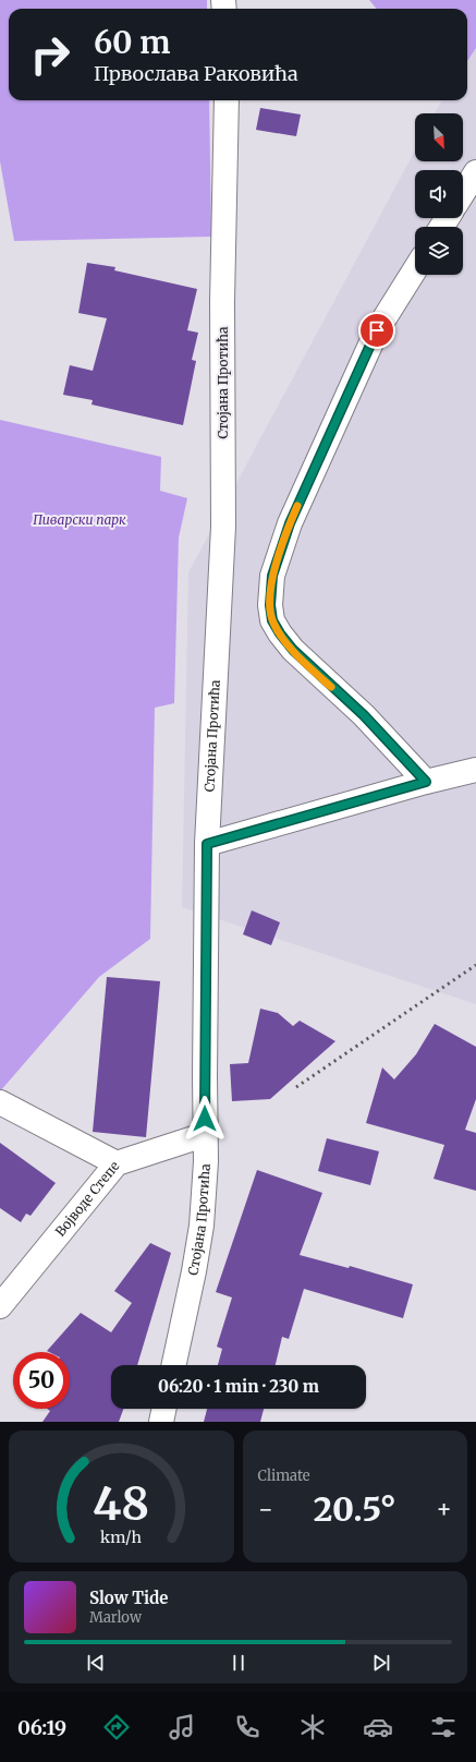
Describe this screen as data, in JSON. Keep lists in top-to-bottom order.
{
  "streets": {
    "main road": ["Стојана Протића", "Војводе Степе"]
  },
  "crossings": [
    ["Стојана Протића", "Војводе Степе"]
  ],
  "parks": ["Пиварски парк"],
  "north": "bottom right",
  "page": {
    "turn": ["60 m", "Првослава Раковића"],
    "limit": "50",
    "trip": "06:20 · 1 min · 230 m",
    "tile": "Climate",
    "heat": ["−", "20.5°", "+"],
    "song": ["Slow Tide", "Marlow"],
    "tabs": "06:19",
    "gauge": ["48", "km/h"]
  }
}
